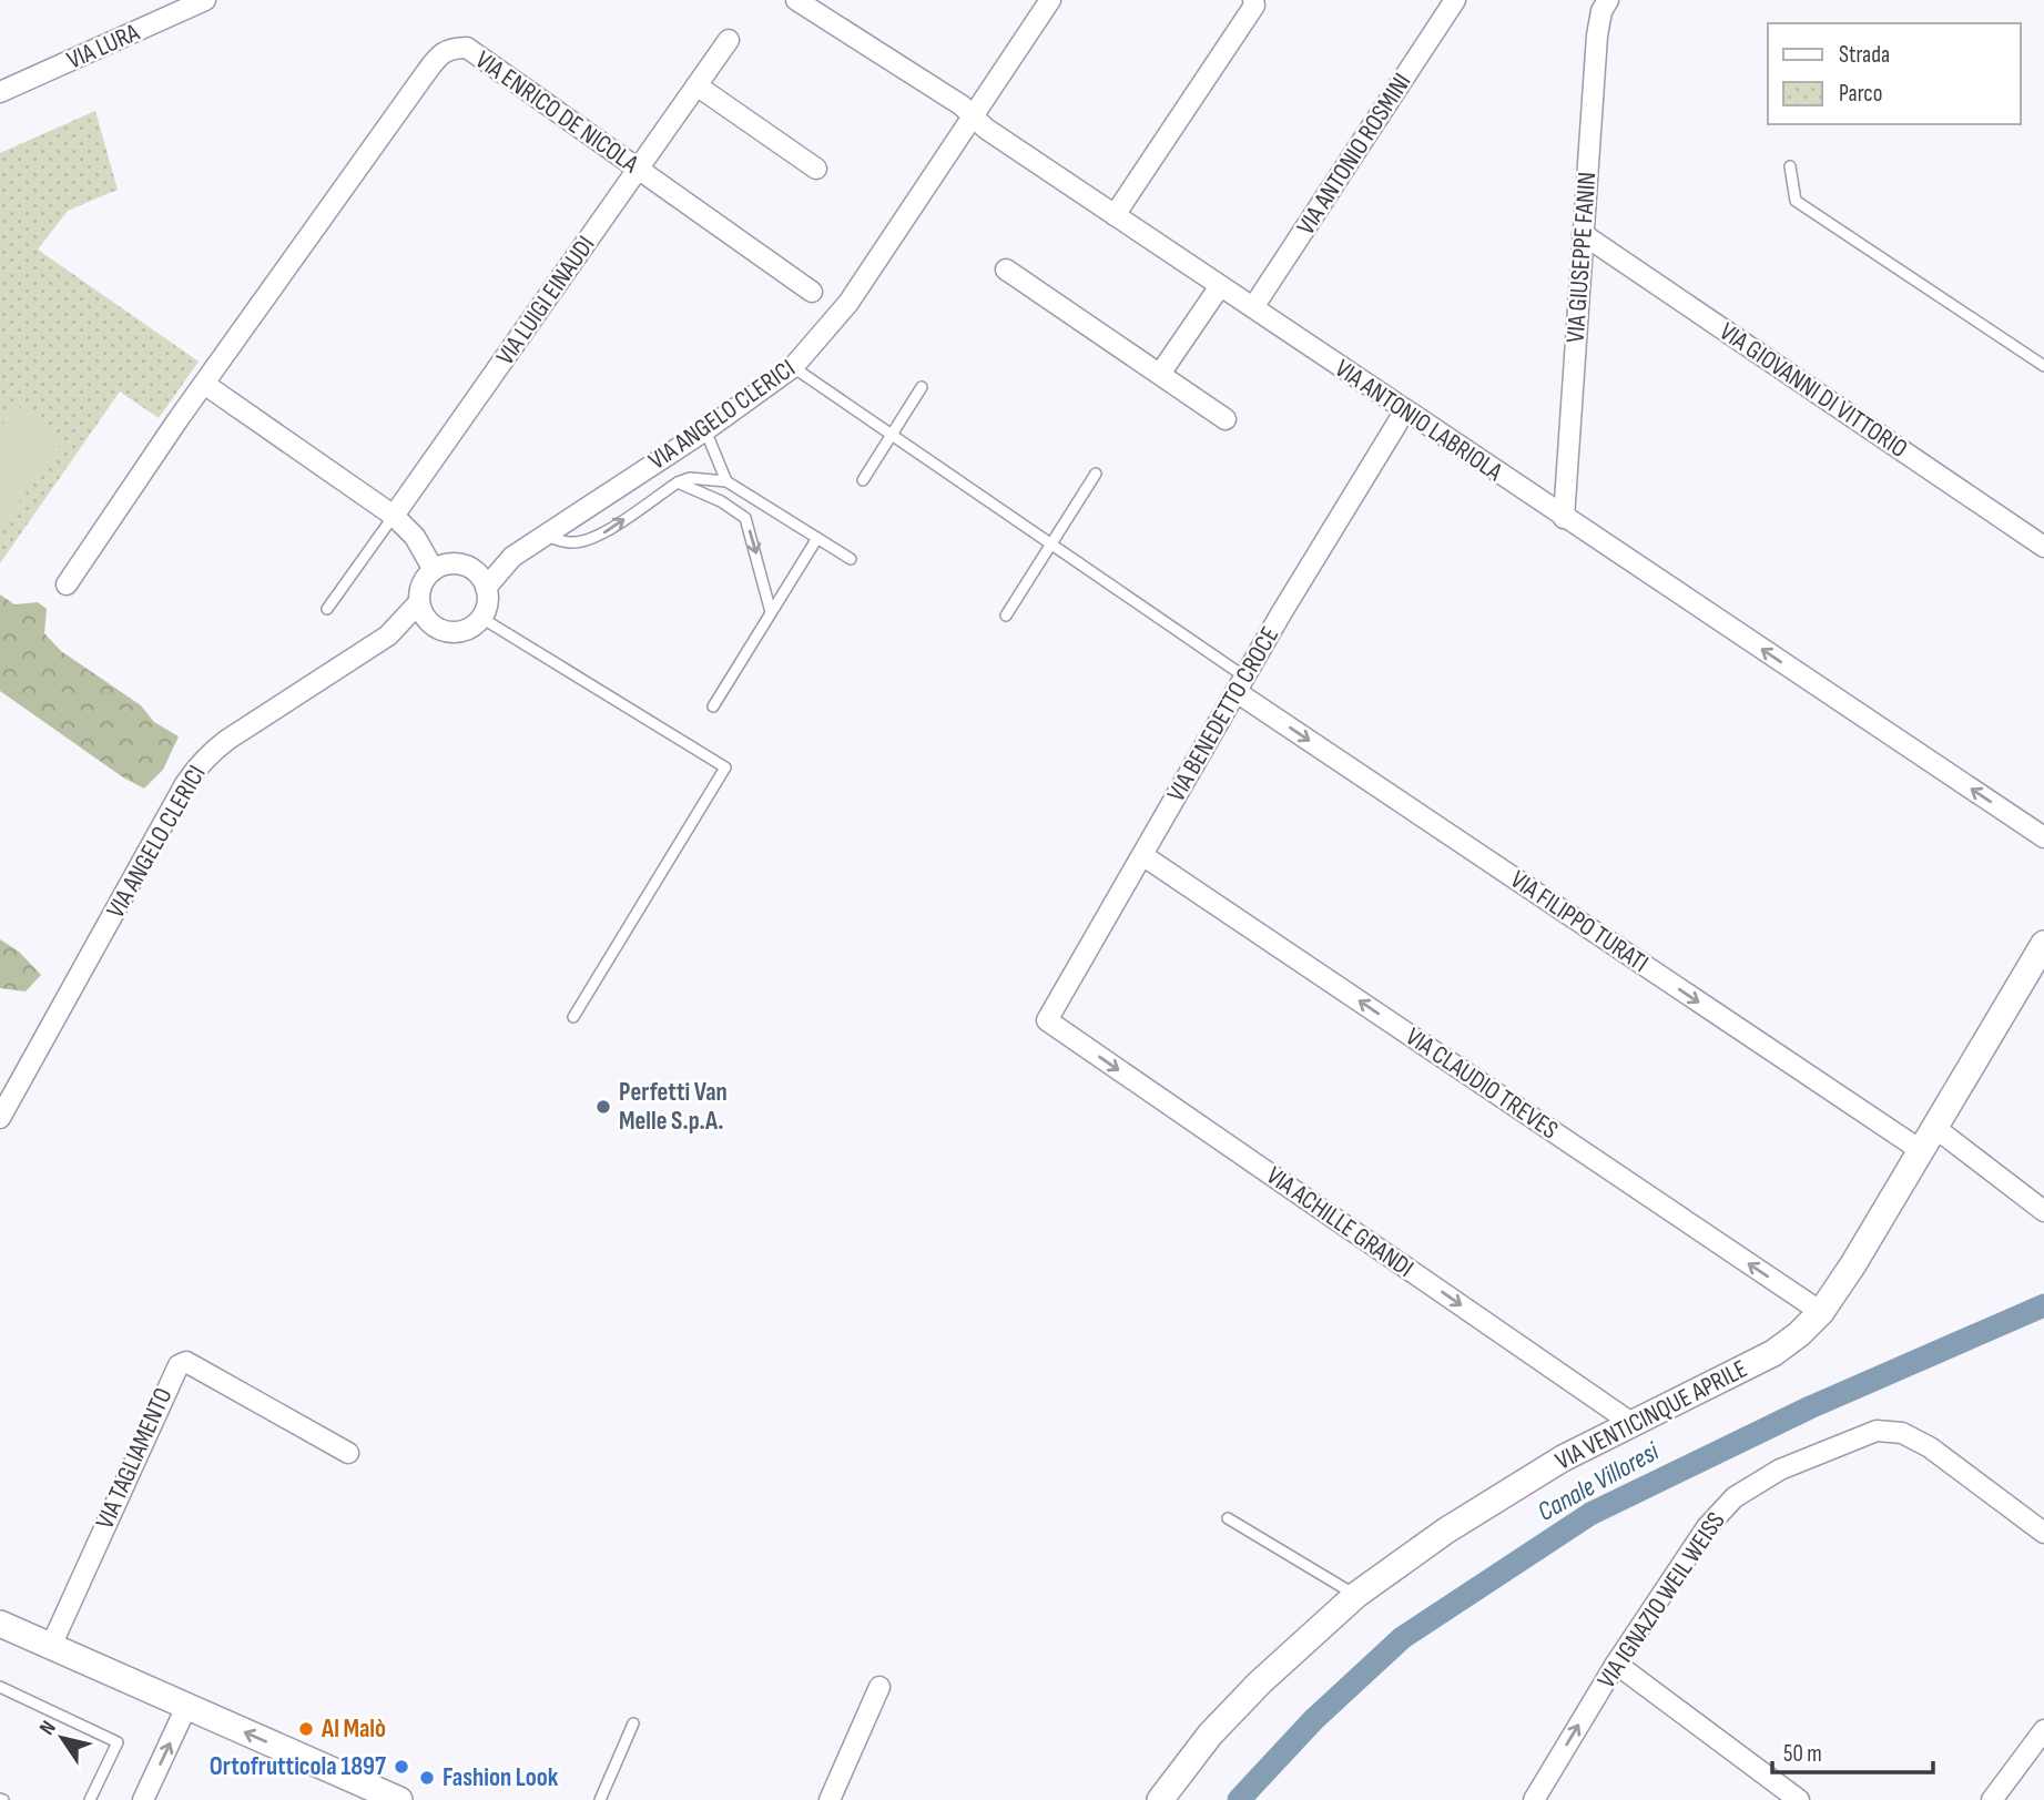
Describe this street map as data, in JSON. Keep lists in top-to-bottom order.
{
  "streets": {
    "street": [
      "VIA LURA",
      "VIA ENRICO DE NICOLA",
      "VIA ANTONIO ROSMINI",
      "VIA GIUSEPPE FANIN",
      "VIA LUIGI EINAUDI",
      "VIA GIOVANNI DI VITTORIO",
      "VIA ANGELO CLERICI",
      "VIA ANTONIO LABRIOLA",
      "VIA BENEDETTO CROCE",
      "VIA FILIPPO TURATI",
      "VIA CLAUDIO TREVES",
      "VIA ACHILLE GRANDI",
      "VIA VENTICINQUE APRILE",
      "VIA TAGLIAMENTO",
      "VIA IGNAZIO WEIL WEISS"
    ]
  },
  "crossings": [
    ["VIA ENRICO DE NICOLA", "VIA LUIGI EINAUDI"],
    ["VIA ANTONIO ROSMINI", "VIA ANTONIO LABRIOLA"],
    ["VIA GIUSEPPE FANIN", "VIA GIOVANNI DI VITTORIO"],
    ["VIA GIUSEPPE FANIN", "VIA ANTONIO LABRIOLA"],
    ["VIA ANGELO CLERICI", "VIA ANTONIO LABRIOLA"],
    ["VIA ANTONIO LABRIOLA", "VIA BENEDETTO CROCE"],
    ["VIA BENEDETTO CROCE", "VIA FILIPPO TURATI"],
    ["VIA BENEDETTO CROCE", "VIA CLAUDIO TREVES"],
    ["VIA BENEDETTO CROCE", "VIA ACHILLE GRANDI"],
    ["VIA FILIPPO TURATI", "VIA VENTICINQUE APRILE"],
    ["VIA CLAUDIO TREVES", "VIA VENTICINQUE APRILE"],
    ["VIA ACHILLE GRANDI", "VIA VENTICINQUE APRILE"]
  ],
  "one_way": [
    "VIA ANTONIO LABRIOLA",
    "VIA FILIPPO TURATI",
    "VIA CLAUDIO TREVES",
    "VIA ACHILLE GRANDI"
  ],
  "water": ["Canale Villoresi"],
  "places": [
    "Perfetti Van Melle S.p.A.",
    "Al Malò",
    "Ortofrutticola 1897",
    "Fashion Look"
  ],
  "legend": ["Strada", "Parco"],
  "scale_bar": "50 m",
  "north": "top left"
}
